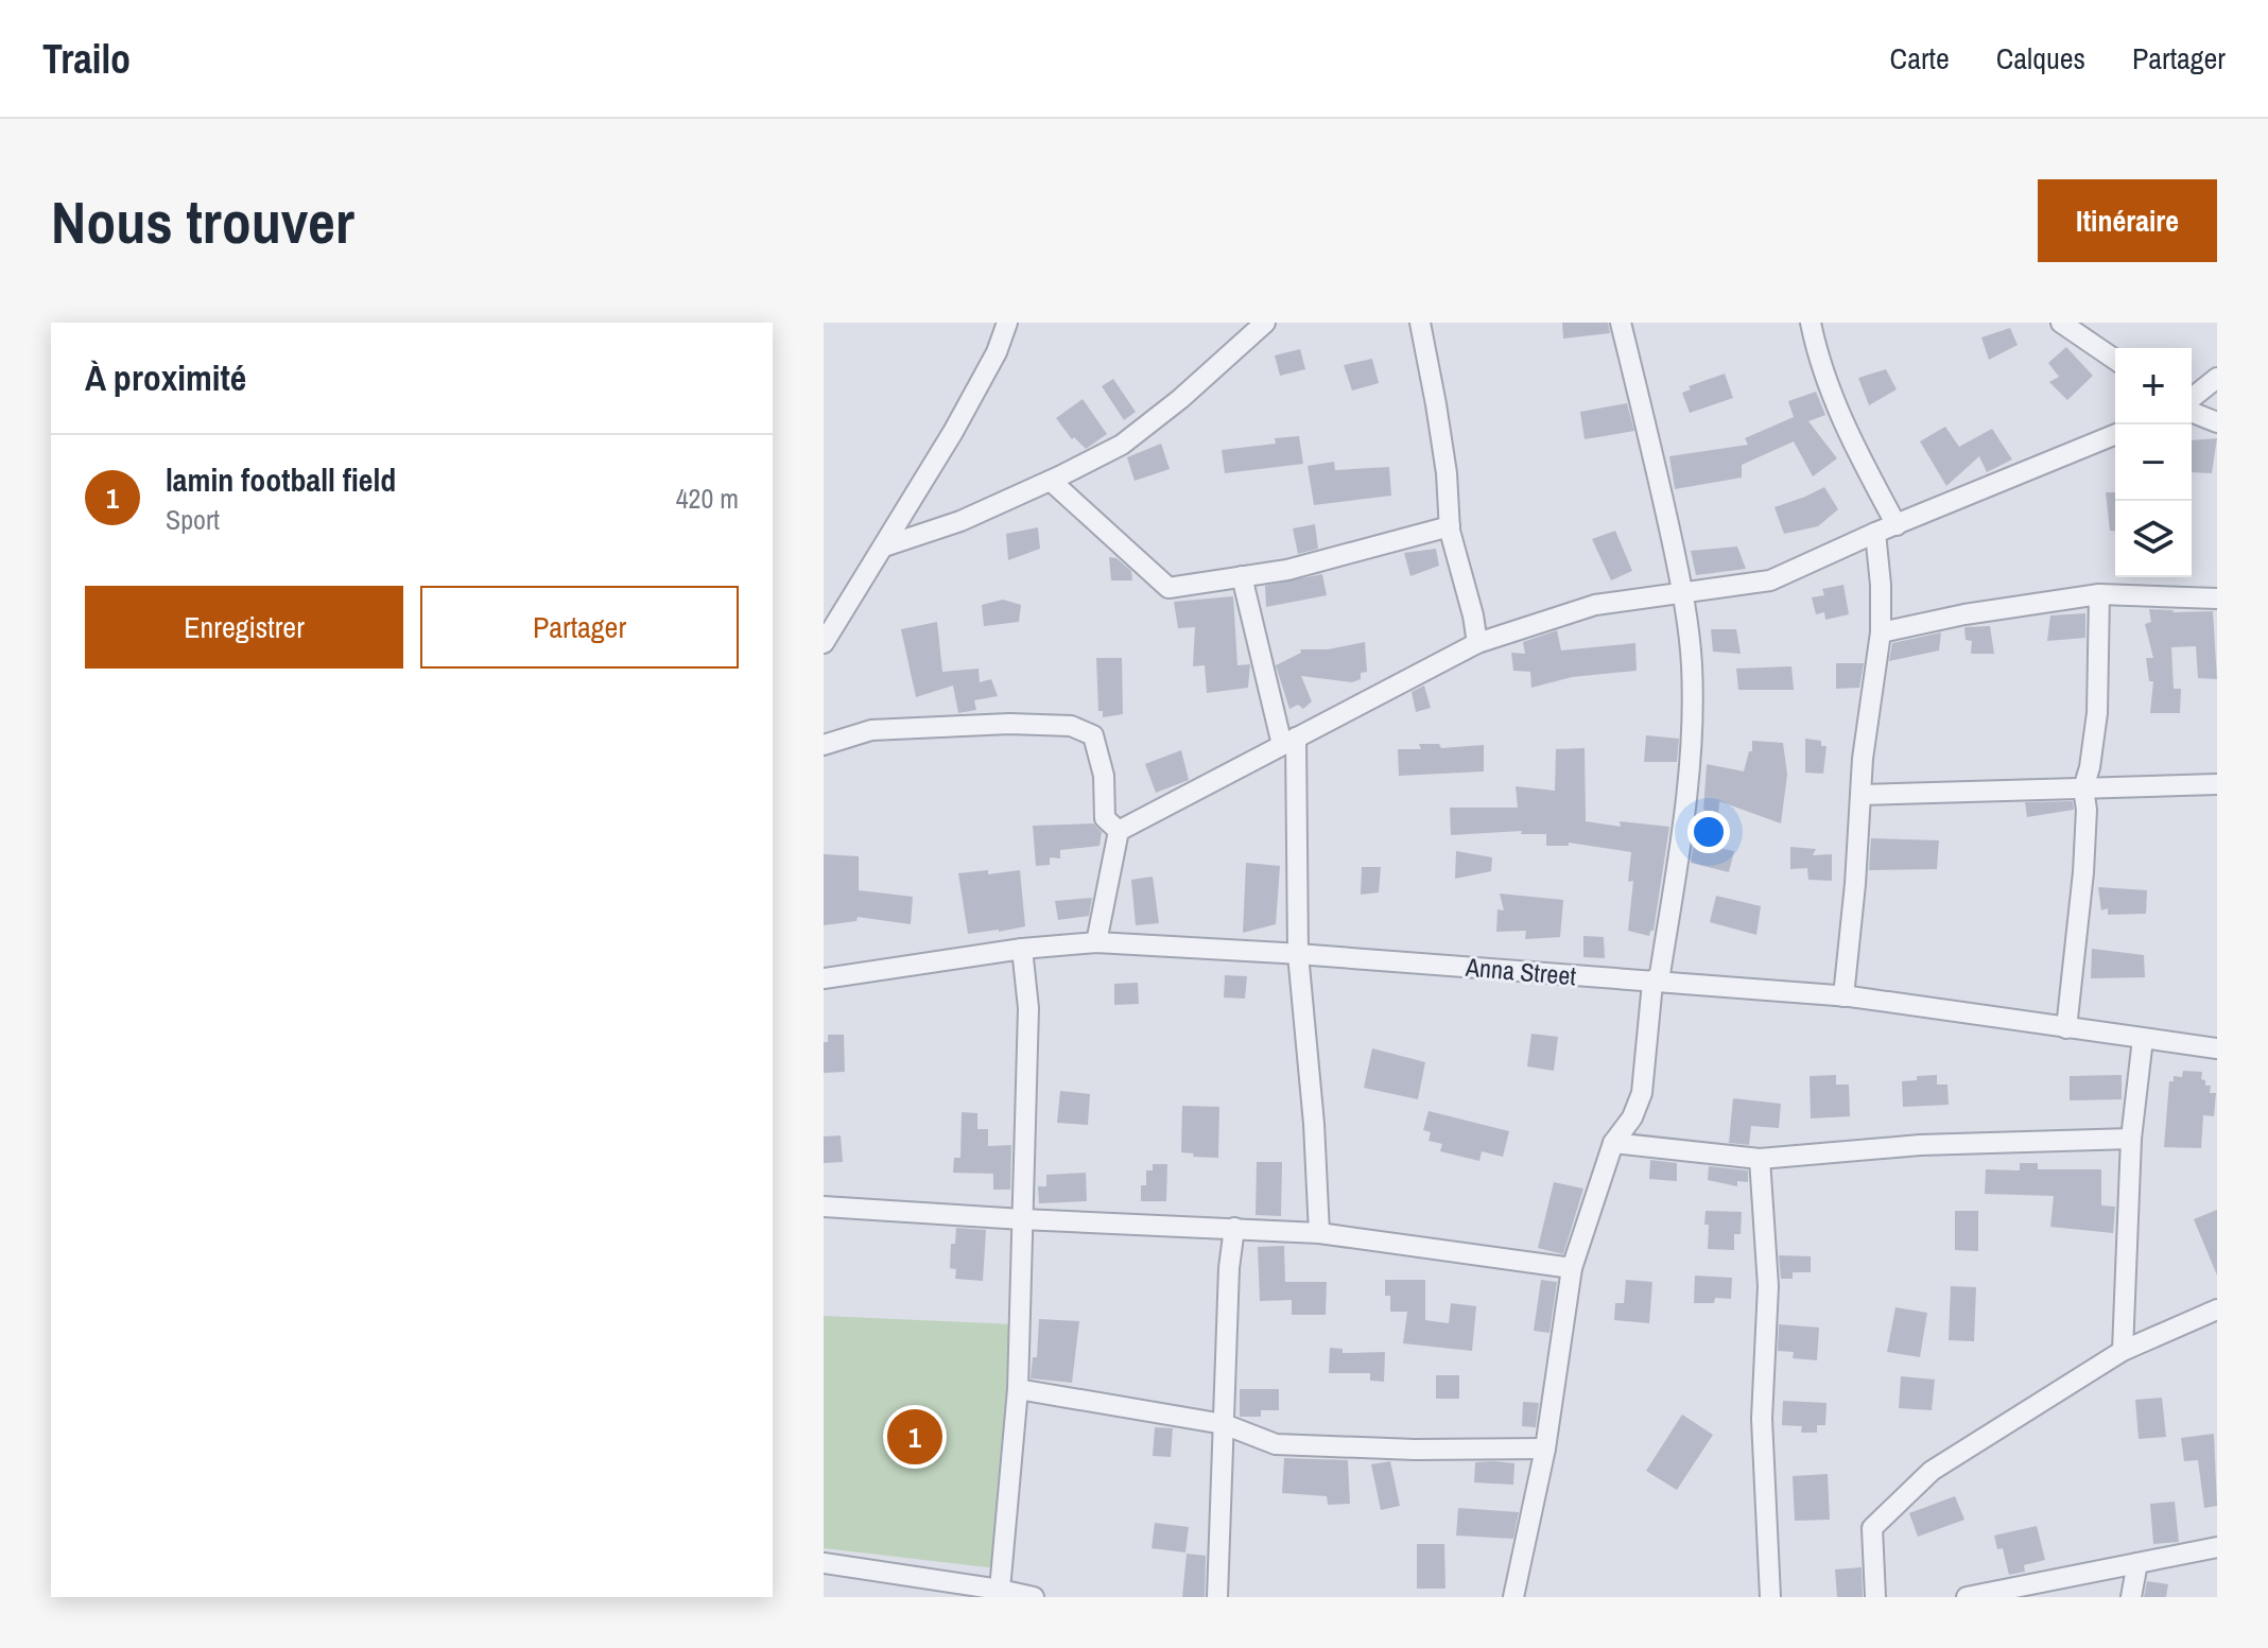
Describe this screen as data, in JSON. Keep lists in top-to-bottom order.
{
  "streets": {
    "street": ["Anna Street"]
  },
  "page": {
    "header": "Trailo",
    "nav": ["Carte", "Calques", "Partager"],
    "buttons": [
      "Itinéraire",
      ["Enregistrer", "Partager"]
    ],
    "title": "Nous trouver",
    "heading": "À proximité",
    "map_buttons": ["+", "−"],
    "list": [
      {
        "mark": "1",
        "name": "lamin football field",
        "note": "Sport",
        "value": "420 m"
      }
    ],
    "pins": "1"
  }
}
